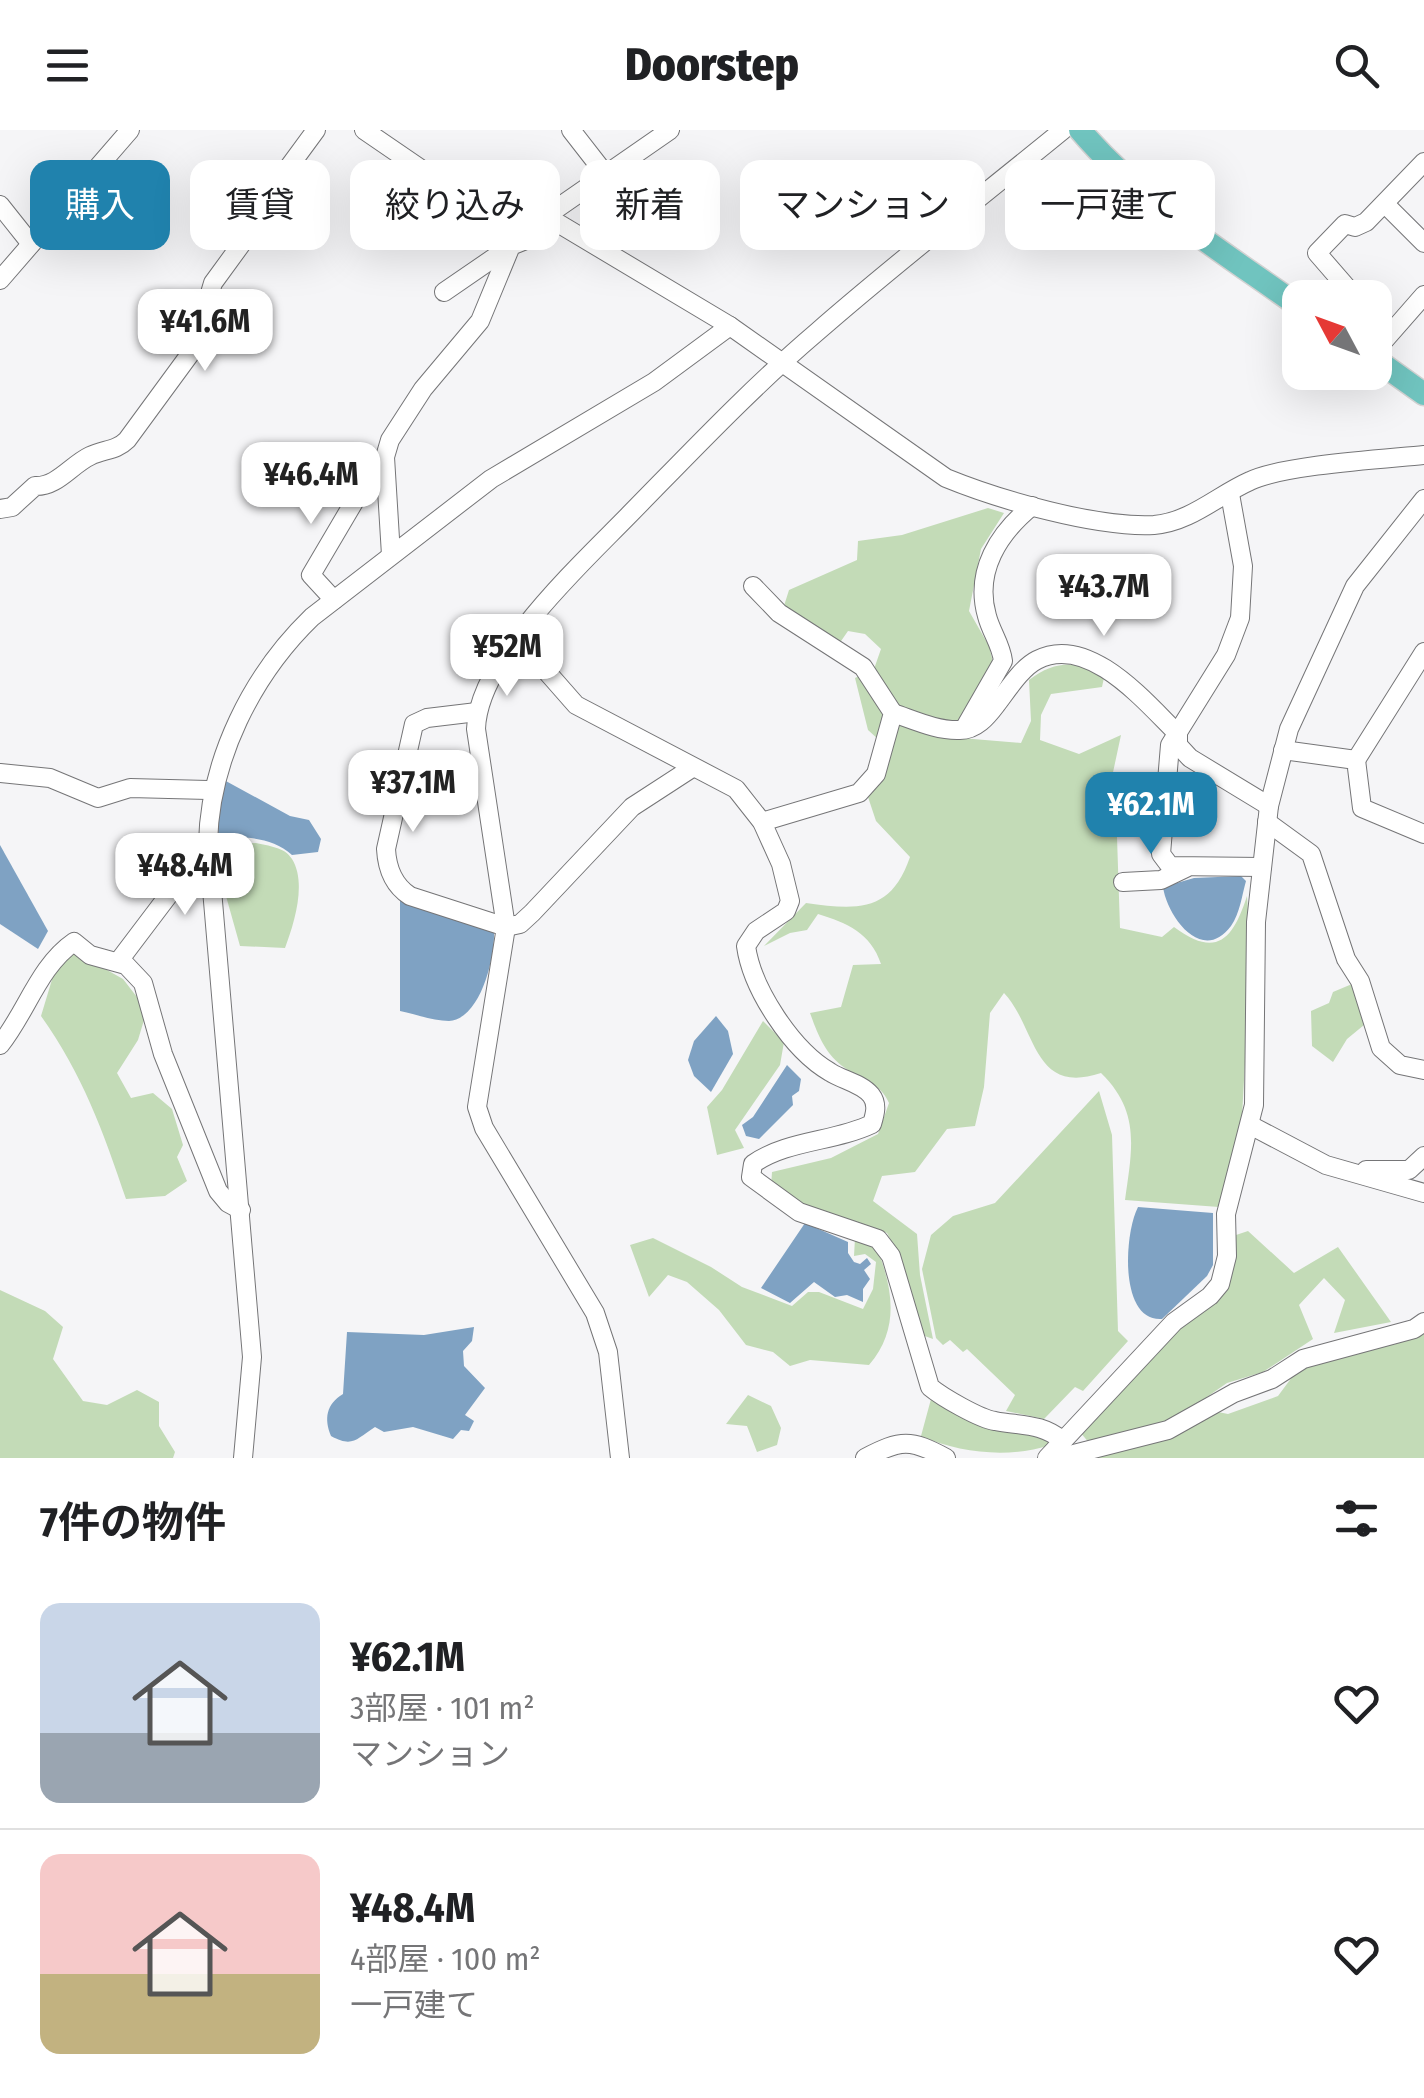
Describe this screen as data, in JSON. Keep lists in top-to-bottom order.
{
  "north": "top left",
  "page": {
    "header": "Doorstep",
    "chip": [
      "購入",
      "賃貸",
      "絞り込み",
      "新着",
      "マンション",
      "一戸建て"
    ],
    "price": [
      "¥41.6M",
      "¥46.4M",
      "¥43.7M",
      "¥52M",
      "¥37.1M",
      "¥62.1M",
      "¥48.4M"
    ],
    "heading": "7件の物件",
    "list": [
      {
        "name": "¥62.1M",
        "note": "3部屋 · 101 m² · マンション"
      },
      {
        "name": "¥48.4M",
        "note": "4部屋 · 100 m² · 一戸建て"
      }
    ]
  }
}
